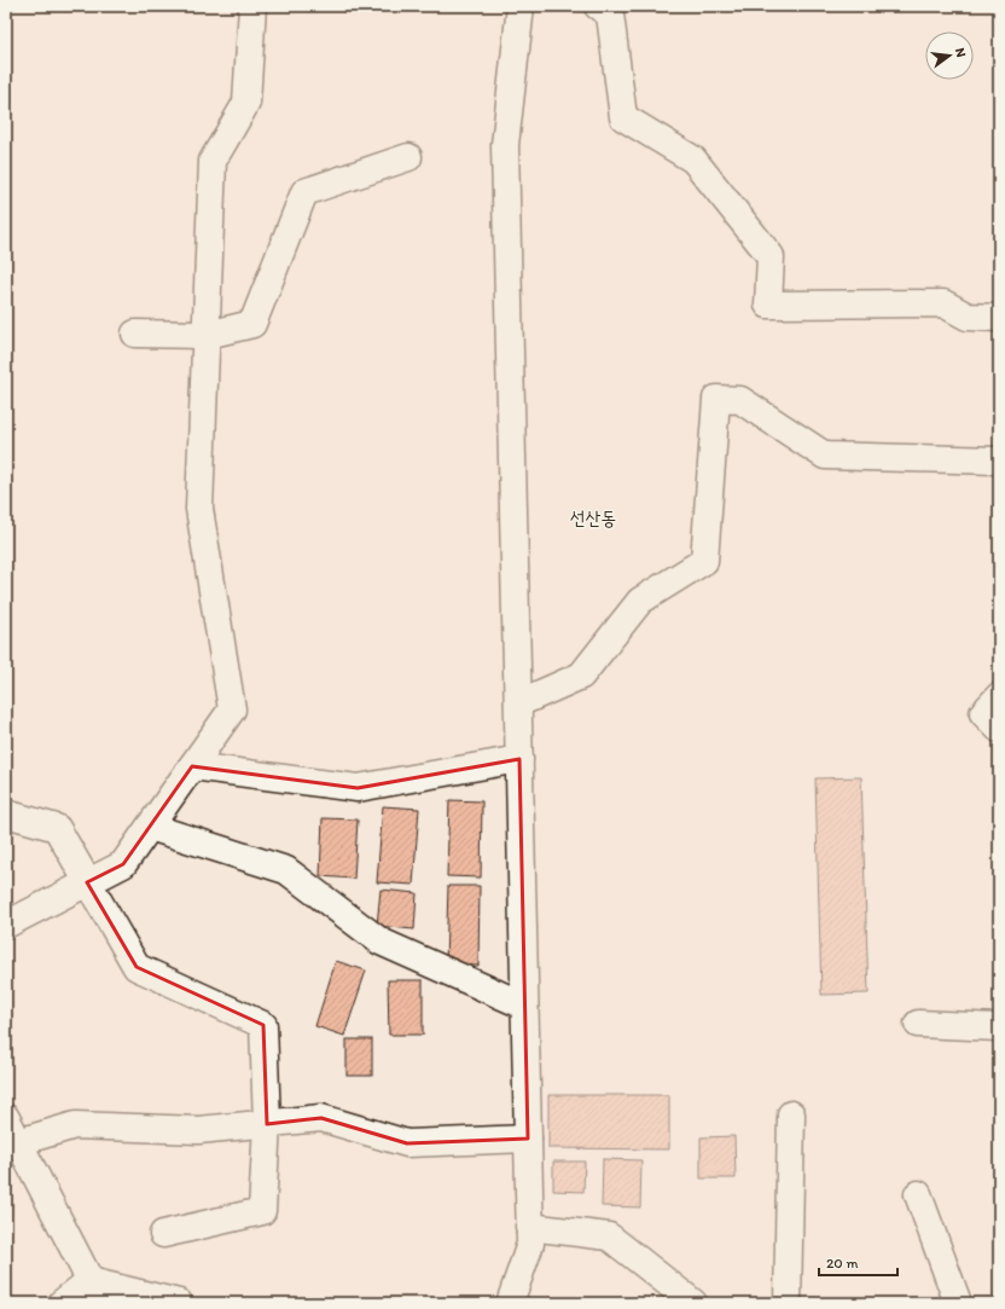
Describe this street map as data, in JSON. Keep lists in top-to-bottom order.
{
  "districts": ["선산동"],
  "scale_bar": "20 m",
  "north": "right"
}
